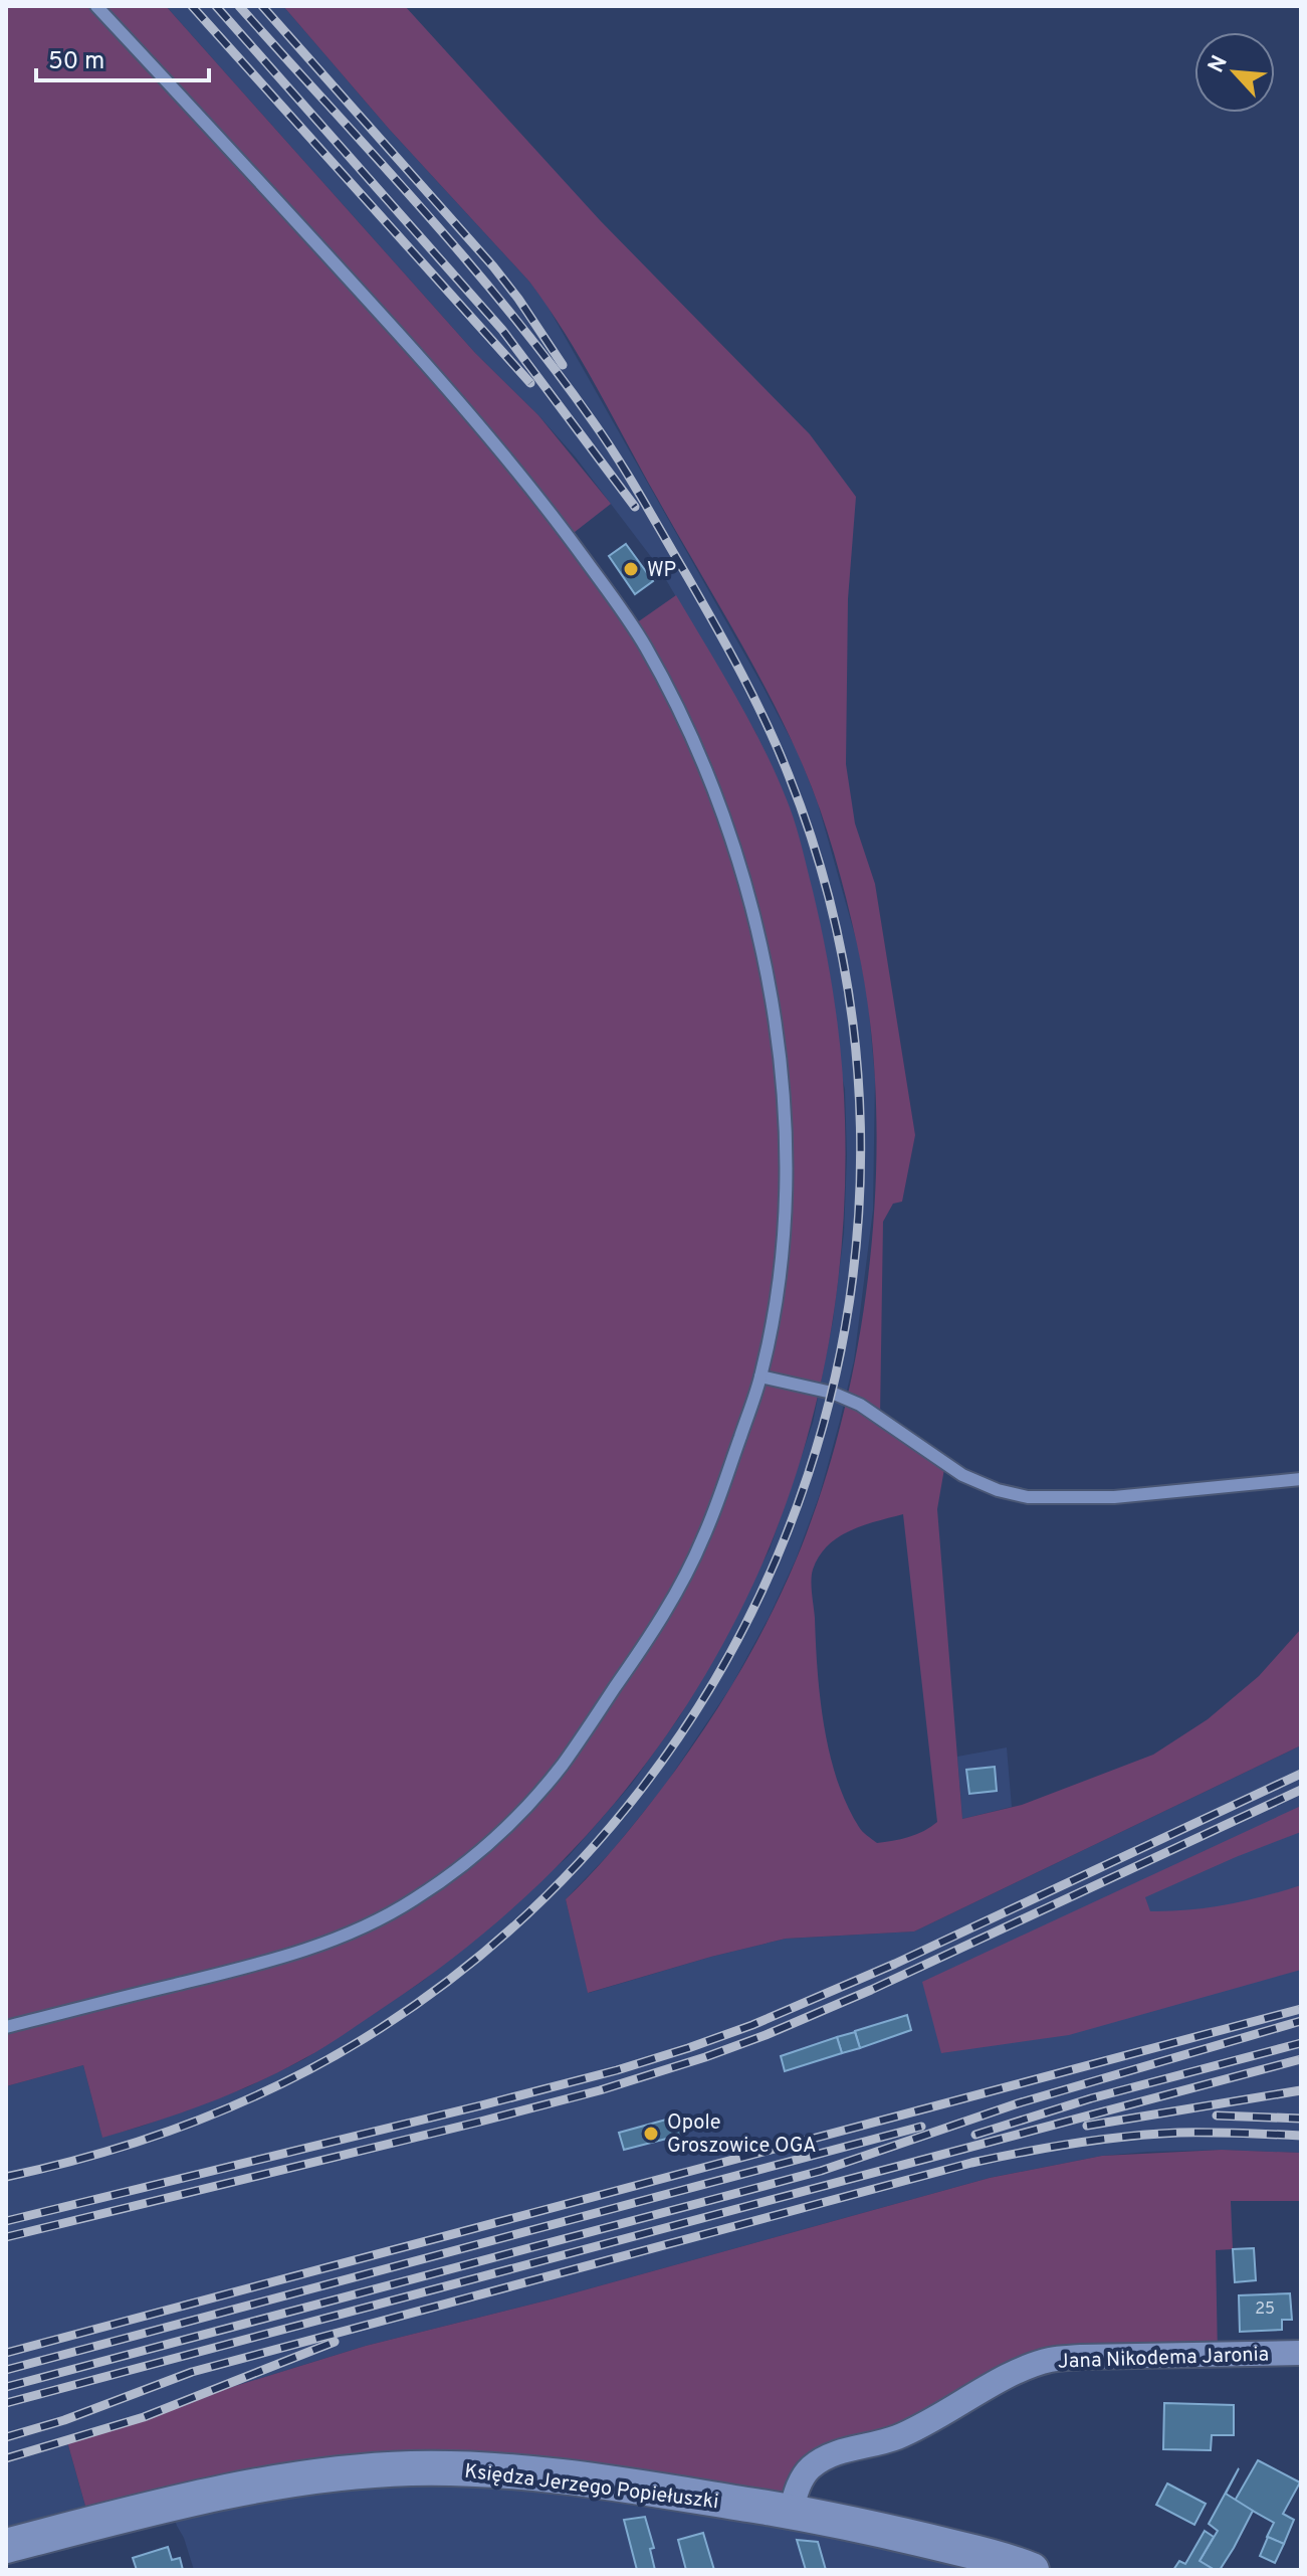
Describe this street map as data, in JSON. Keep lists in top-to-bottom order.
{
  "streets": {
    "main road": ["Księdza Jerzego Popiełuszki"],
    "street": ["Jana Nikodema Jaronia"]
  },
  "crossings": [
    ["Jana Nikodema Jaronia", "Księdza Jerzego Popiełuszki"]
  ],
  "places": ["WP", "Opole Groszowice OGA"],
  "house_numbers": ["25"],
  "scale_bar": "50 m",
  "north": "top left"
}
